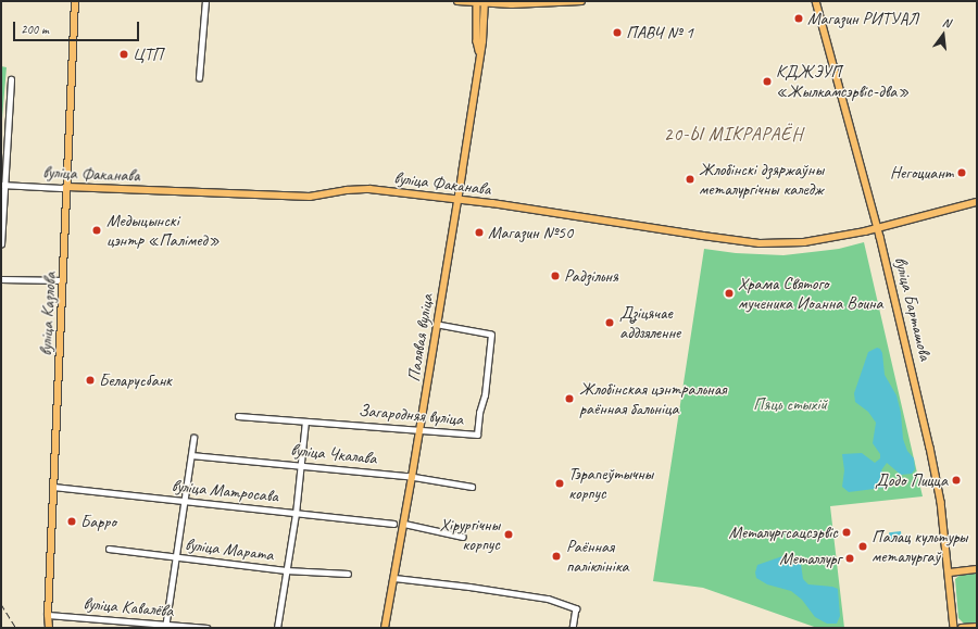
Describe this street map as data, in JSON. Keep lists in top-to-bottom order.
{
  "streets": {
    "main road": [
      "вуліца Факанава",
      "вуліца Барташова",
      "вуліца Казлова",
      "Палявая вуліца"
    ],
    "street": [
      "Загародняя вуліца",
      "вуліца Чкалава",
      "вуліца Матросава",
      "вуліца Марата",
      "вуліца Кавалёва"
    ]
  },
  "crossings": [
    ["вуліца Факанава", "вуліца Барташова"],
    ["вуліца Факанава", "вуліца Казлова"],
    ["вуліца Факанава", "Палявая вуліца"],
    ["вуліца Казлова", "вуліца Матросава"],
    ["вуліца Казлова", "вуліца Кавалёва"],
    ["Палявая вуліца", "Загародняя вуліца"],
    ["Палявая вуліца", "вуліца Чкалава"]
  ],
  "districts": ["20-Ы МІКРАРАЁН"],
  "parks": ["Пяць стыхій"],
  "places": [
    "Магазин РИТУАЛ",
    "ПАВЧ № 1",
    "ЦТП",
    "КДЖЭУП «Жылкамсэрвіс-два»",
    "Негоциант",
    "Жлобінскі дзяржаўны металургічны каледж",
    "Медыцынскі цэнтр «Палімед»",
    "Магазин №50",
    "Радзільня",
    "Храма Святого мученика Иоанна Воина",
    "Дзіцячае аддзяленне",
    "Беларусбанк",
    "Жлобінская цэнтральная раённая бальніца",
    "Додо Пицца",
    "Тэрапеўтычны корпус",
    "Барро",
    "Металургсацсэрвіс",
    "Хірургічны корпус",
    "Палац культуры металургаў",
    "Раённая паліклініка",
    "Металлург"
  ],
  "scale_bar": "200 m",
  "north": "top"
}
